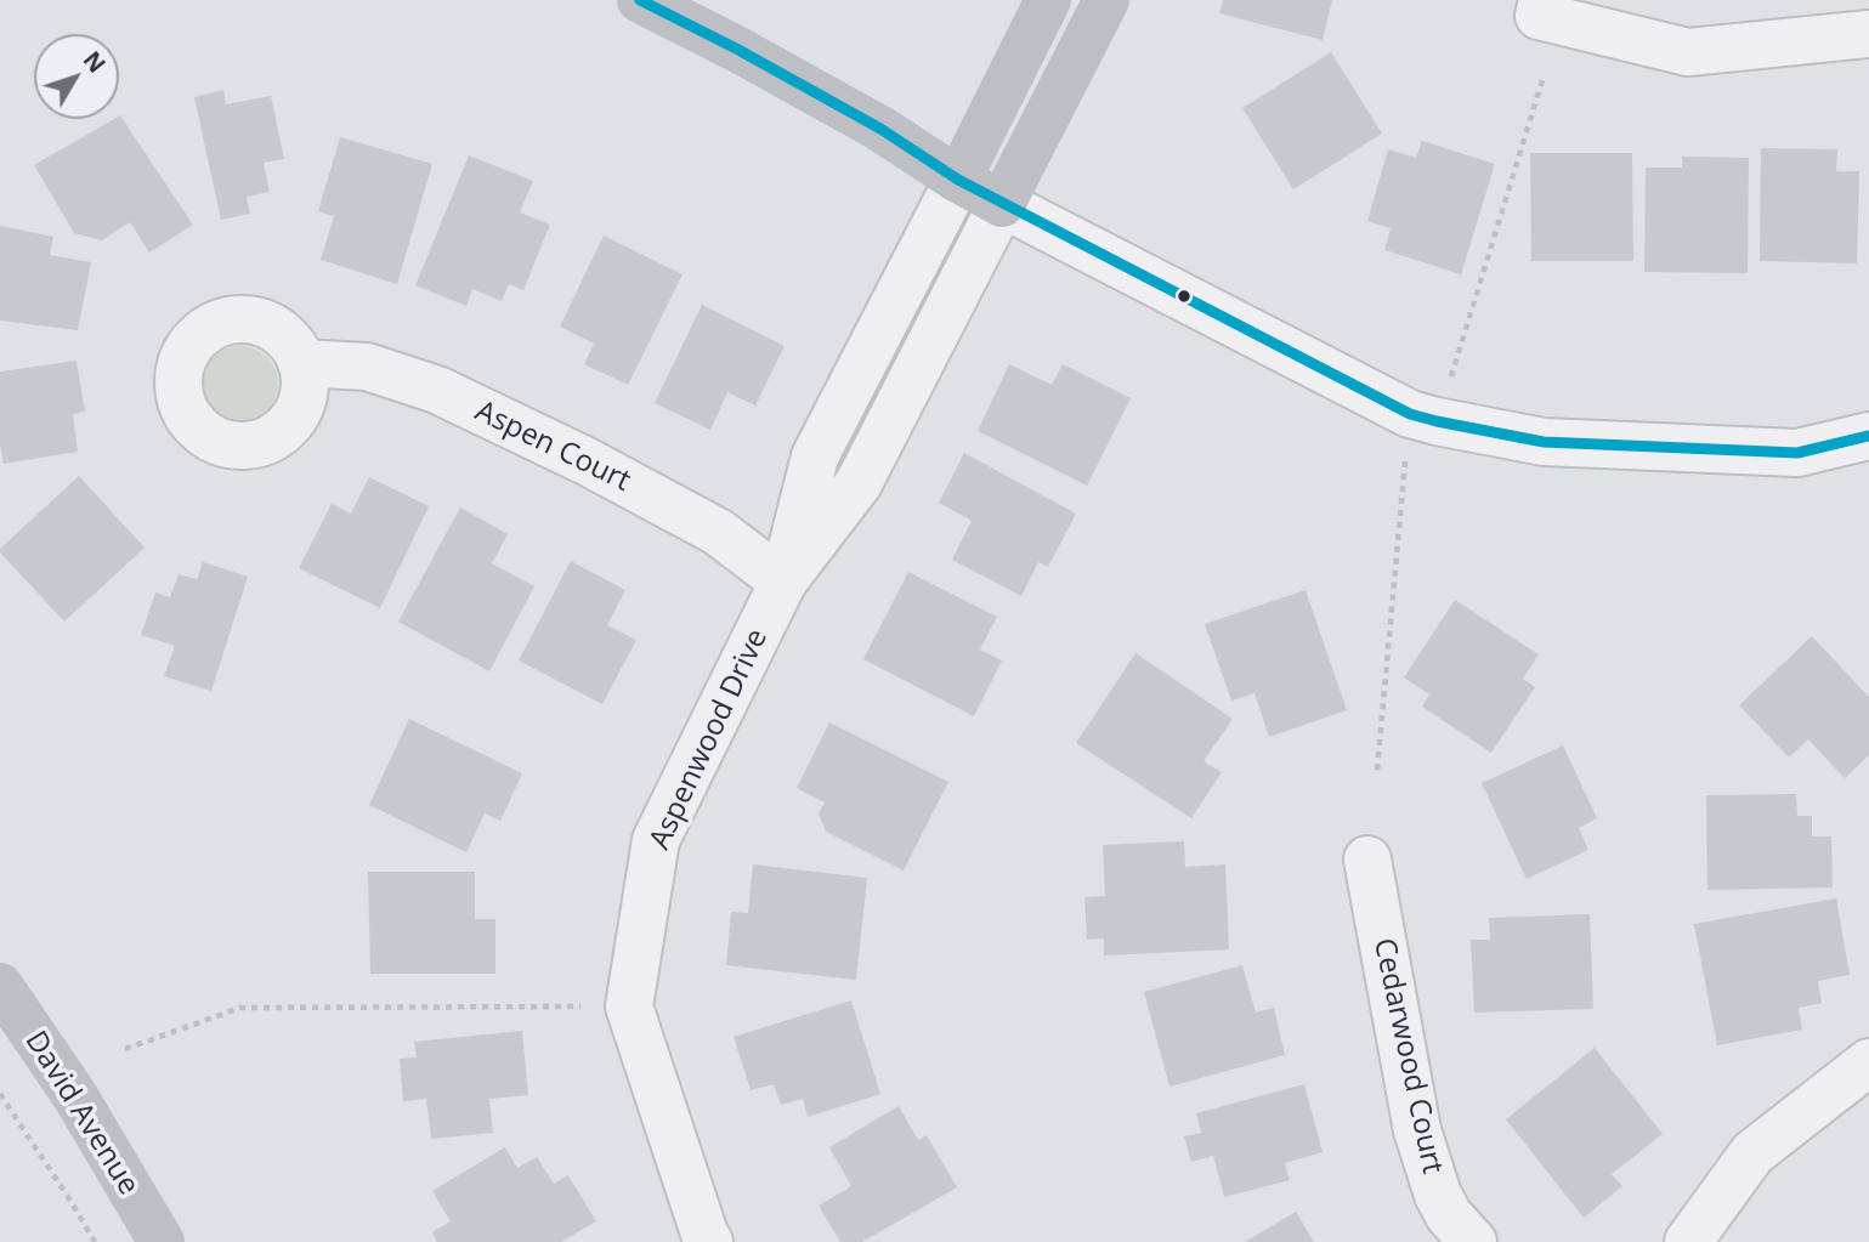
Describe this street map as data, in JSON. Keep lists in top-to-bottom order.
{
  "streets": {
    "main road": ["Aspenwood Drive", "David Avenue"],
    "street": ["Aspen Court", "Cedarwood Court"]
  },
  "crossings": [
    ["Aspen Court", "Aspenwood Drive"]
  ],
  "north": "top right"
}
